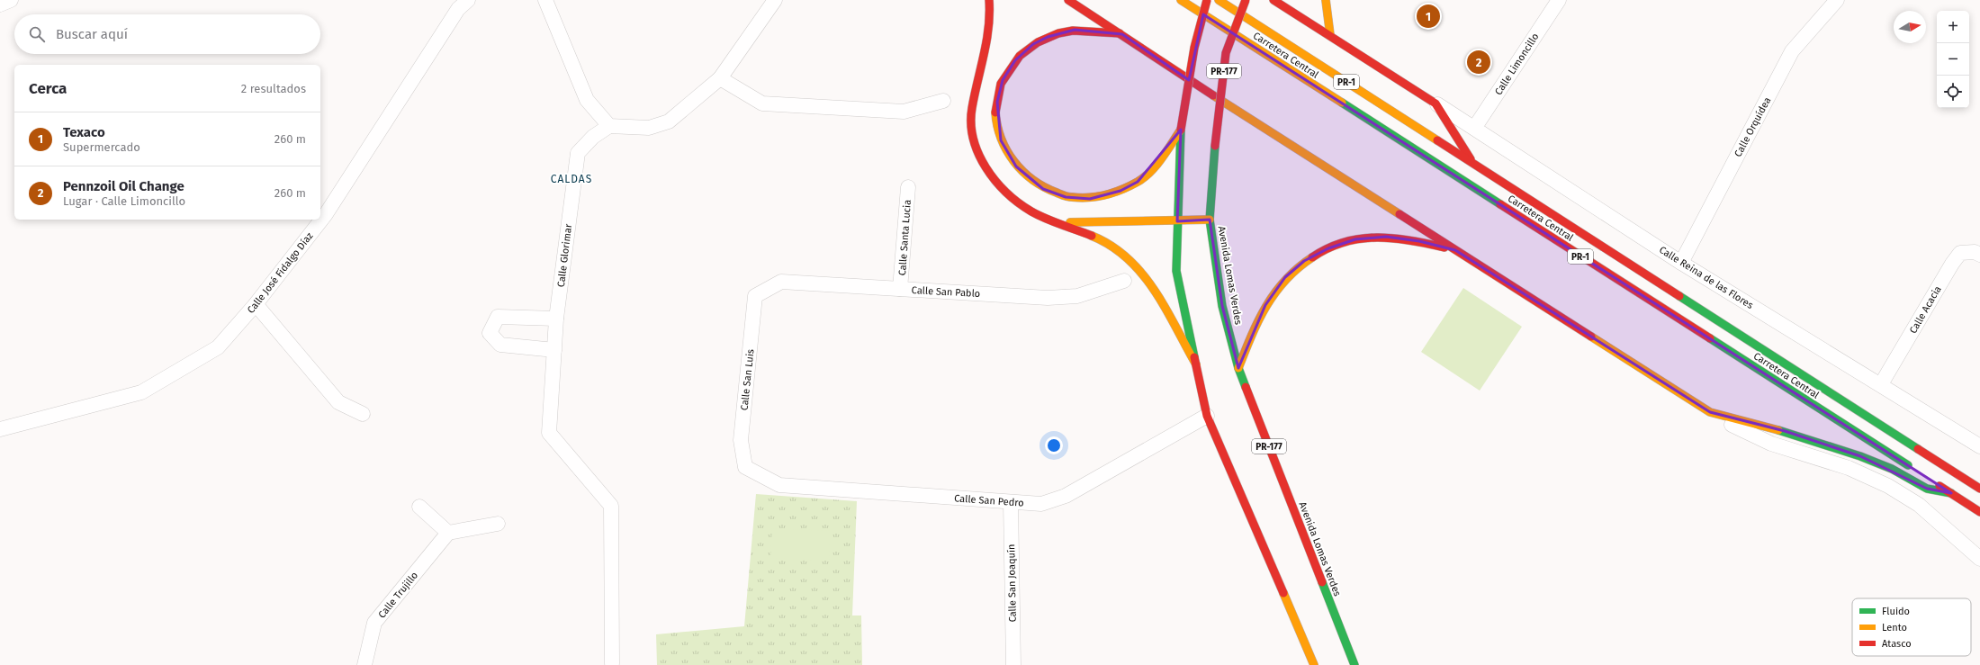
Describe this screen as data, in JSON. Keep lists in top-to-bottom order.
{
  "streets": {
    "main road": [
      "Carretera Central",
      "PR-177",
      "PR-1",
      "Avenida Lomas Verdes"
    ],
    "street": [
      "Calle Limoncillo",
      "Calle Orquídea",
      "Calle Santa Lucia",
      "Calle Glorimar",
      "Calle José Fidalgo Díaz",
      "Calle Reina de las Flores",
      "Calle San Pablo",
      "Calle Acacia",
      "Calle San Luis",
      "Calle San Pedro",
      "Calle San Joaquín",
      "Calle Trujillo"
    ]
  },
  "crossings": [
    ["Calle Limoncillo", "Calle Reina de las Flores"],
    ["Calle Orquídea", "Calle Reina de las Flores"],
    ["Calle Santa Lucia", "Calle San Pablo"],
    ["Calle Reina de las Flores", "Calle Acacia"],
    ["Calle San Pablo", "Calle San Luis"],
    ["Calle San Luis", "Calle San Pedro"],
    ["Calle San Pedro", "Calle San Joaquín"]
  ],
  "districts": ["CALDAS"],
  "legend": ["Fluido", "Lento", "Atasco"],
  "north": "right",
  "page": {
    "pins": ["1", "2"],
    "map_buttons": ["+", "−"],
    "search": "Buscar aquí",
    "heading": ["Cerca", "2 resultados"],
    "list": [
      {
        "mark": "1",
        "name": "Texaco",
        "note": "Supermercado",
        "value": "260 m"
      },
      {
        "mark": "2",
        "name": "Pennzoil Oil Change",
        "note": "Lugar · Calle Limoncillo",
        "value": "260 m"
      }
    ]
  }
}
